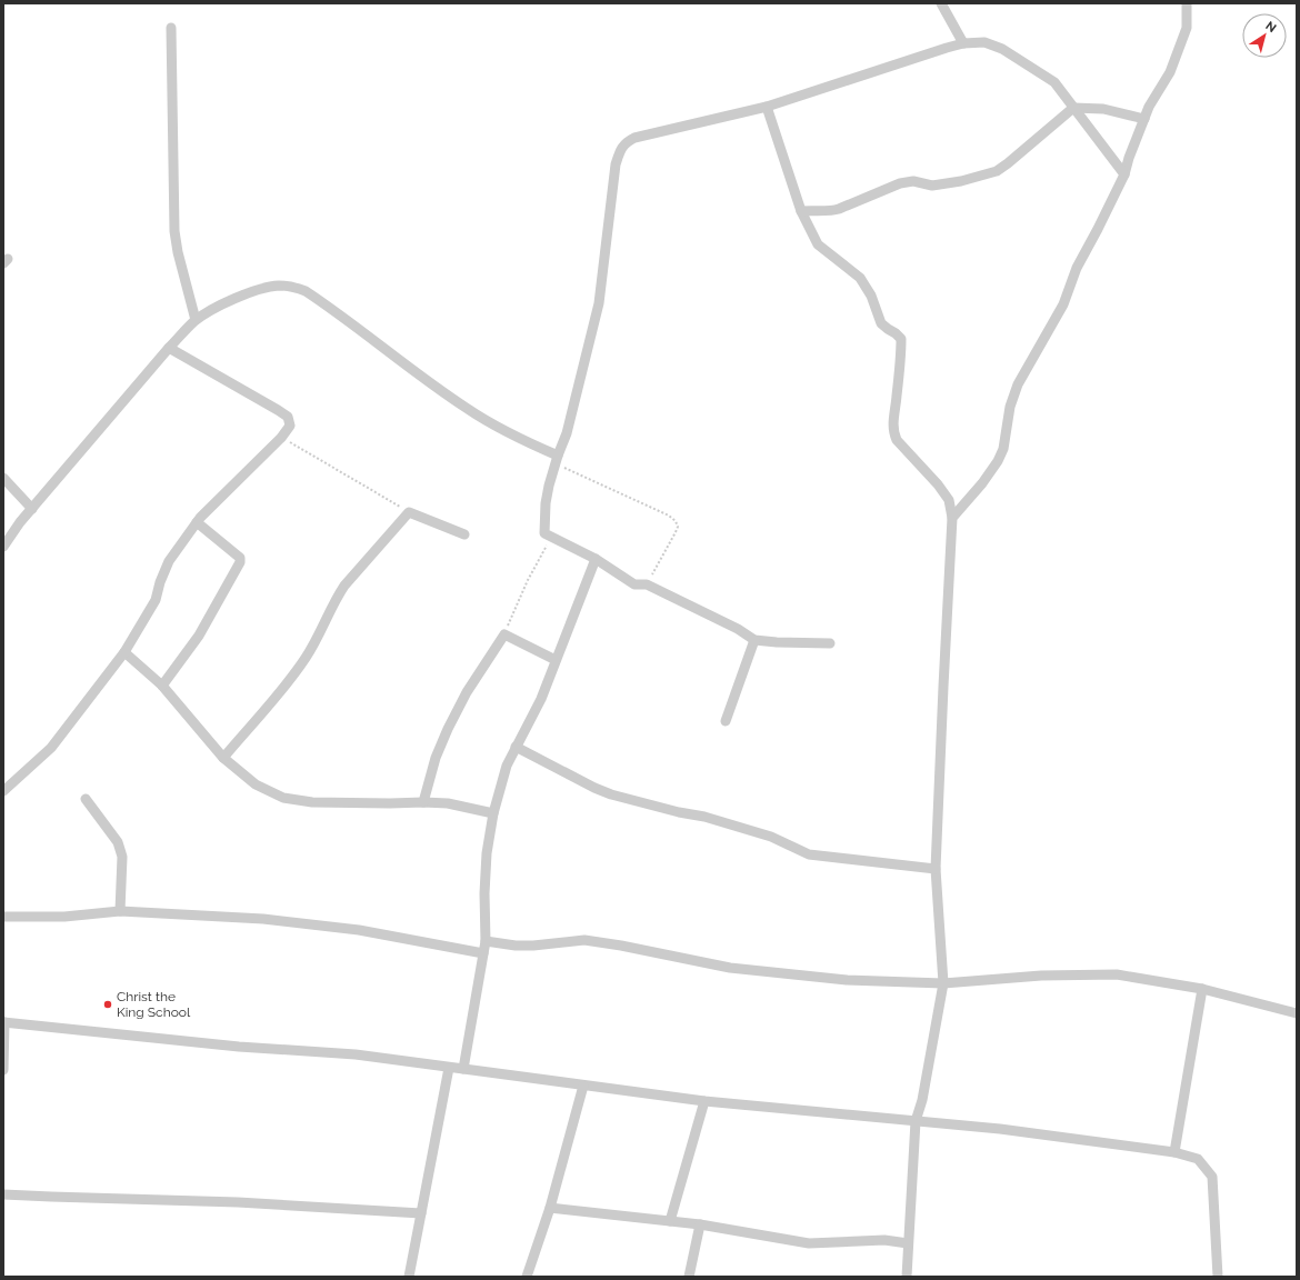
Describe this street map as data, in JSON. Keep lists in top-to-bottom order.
{
  "places": ["Christ the King School"],
  "north": "top right"
}
